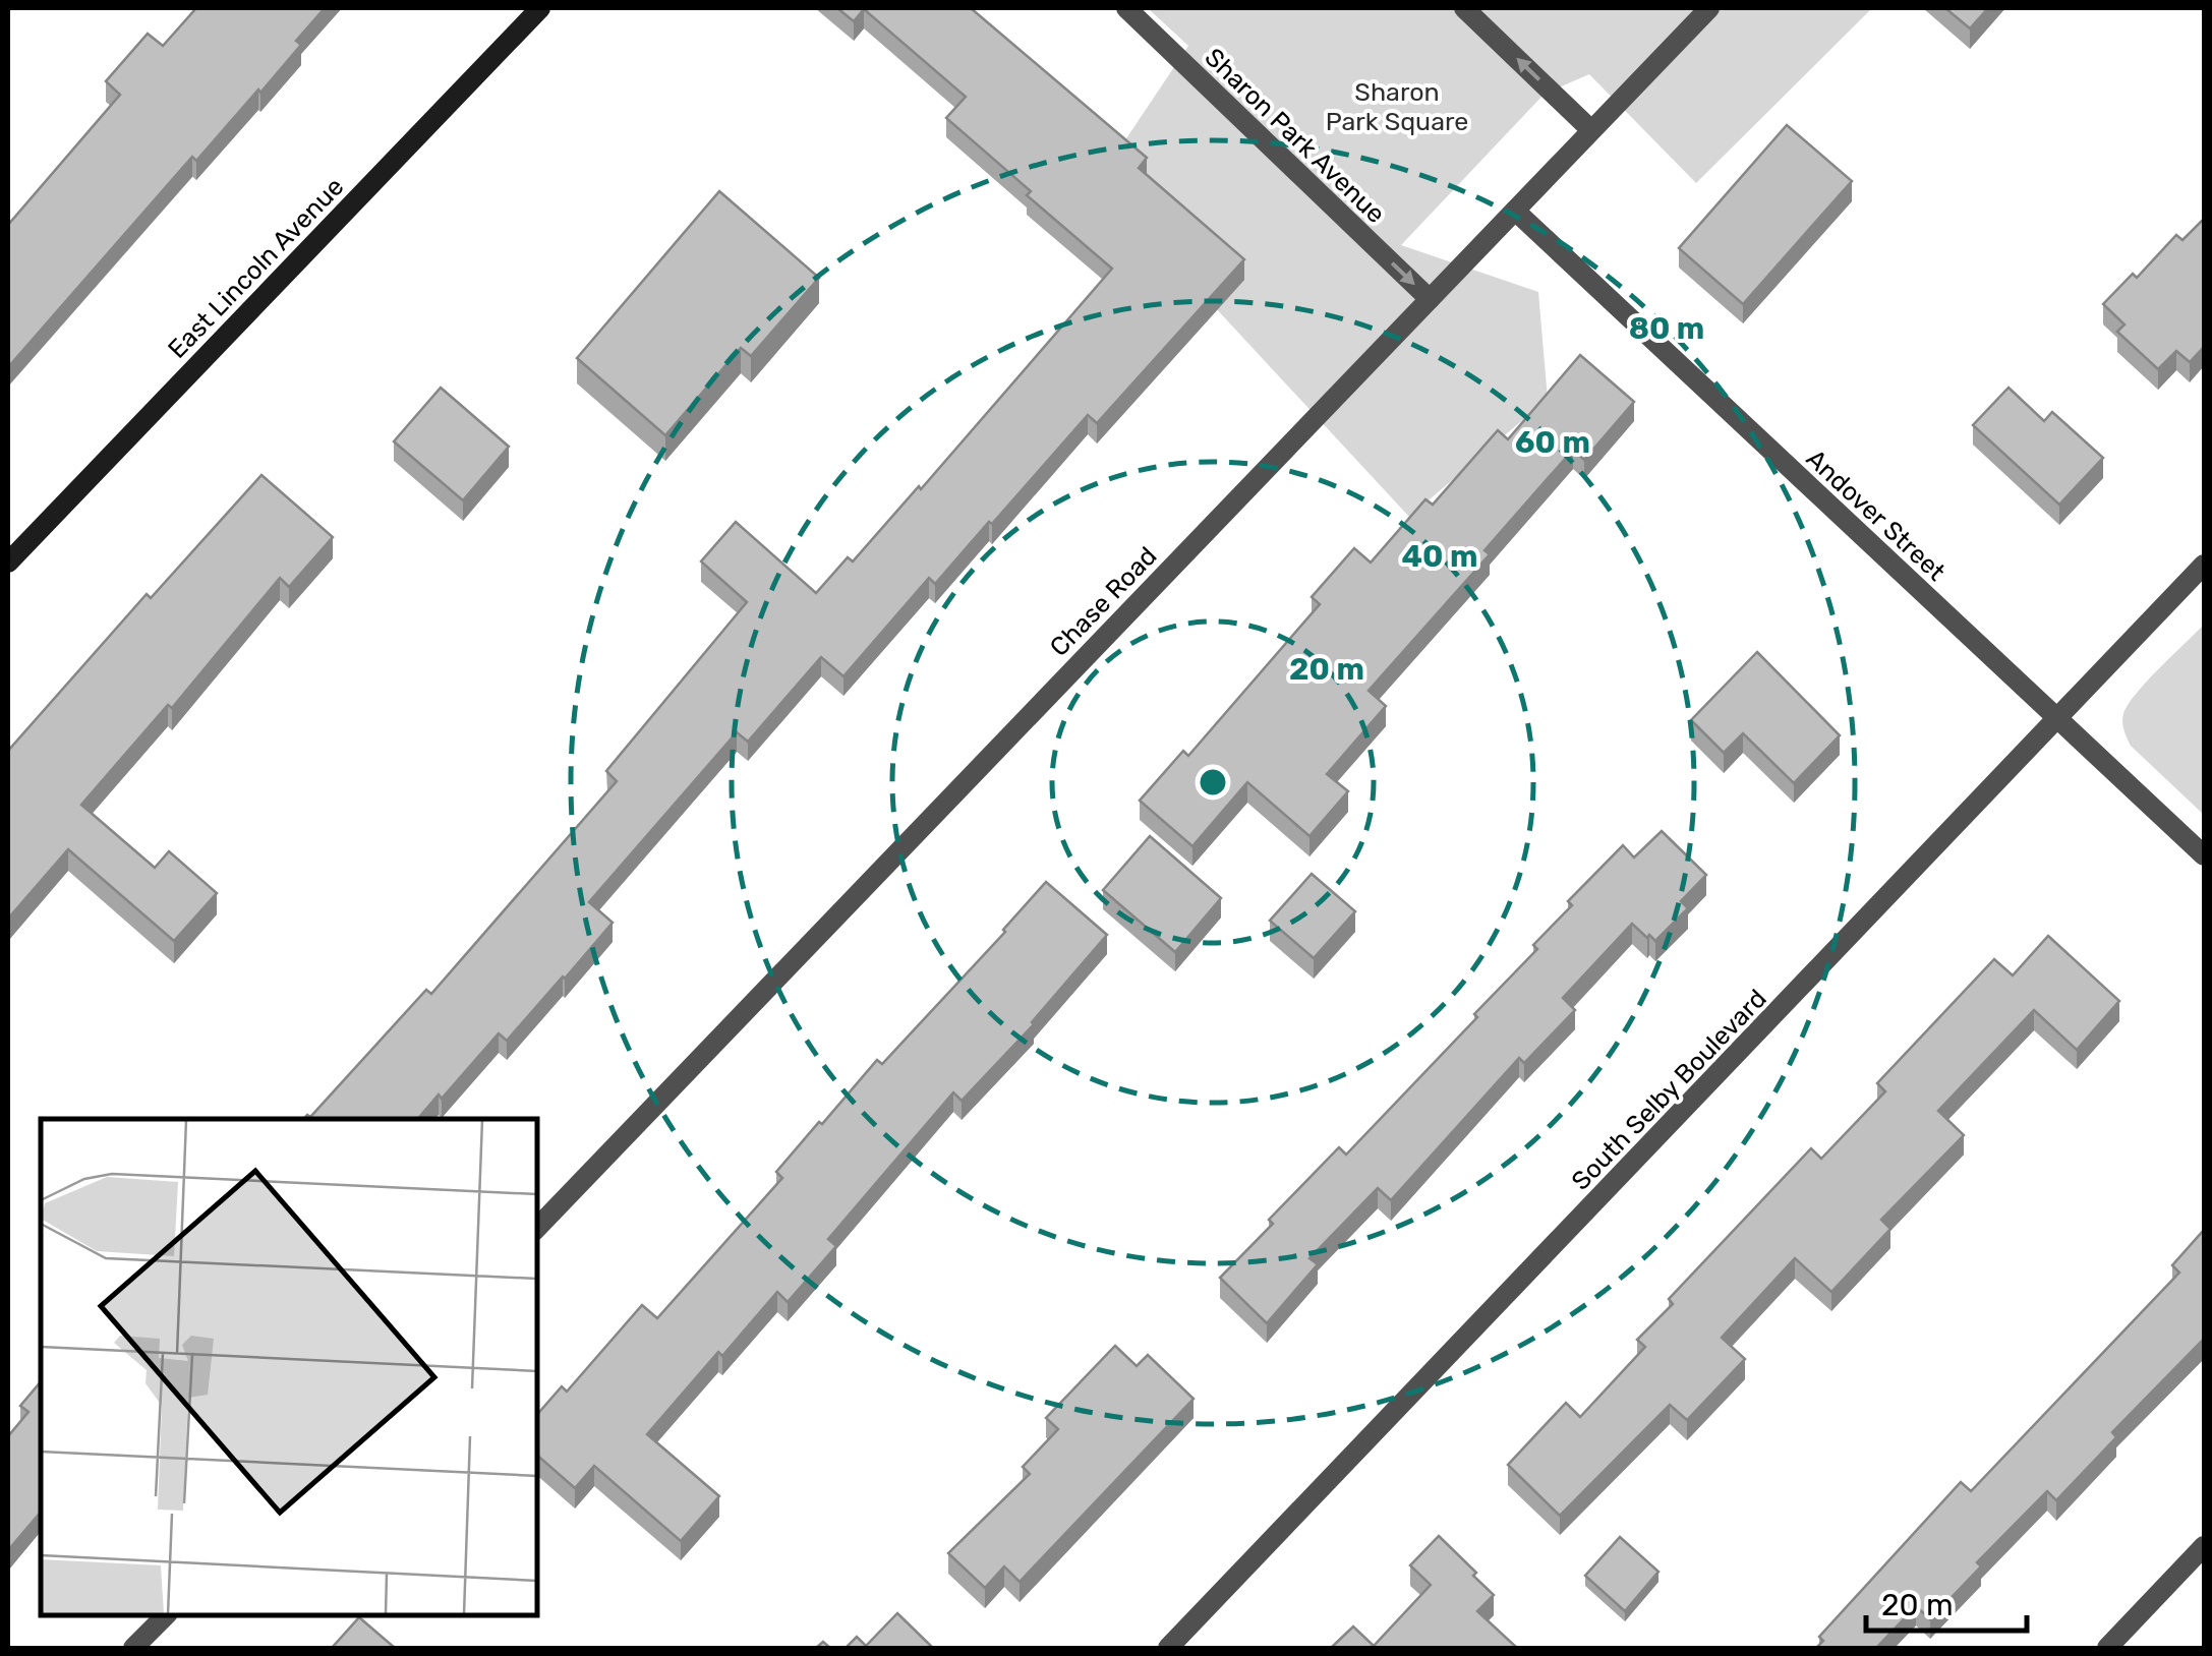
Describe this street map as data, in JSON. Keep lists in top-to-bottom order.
{
  "streets": {
    "main road": ["East Lincoln Avenue"],
    "street": [
      "Sharon Park Avenue",
      "Andover Street",
      "Chase Road",
      "South Selby Boulevard"
    ]
  },
  "crossings": [
    ["Sharon Park Avenue", "Chase Road"],
    ["Andover Street", "Chase Road"],
    ["Andover Street", "South Selby Boulevard"]
  ],
  "one_way": ["Sharon Park Avenue"],
  "parks": ["Sharon Park Square"],
  "scale_bar": "20 m",
  "rings": [
    "80 m",
    "60 m",
    "40 m",
    "20 m"
  ]
}
